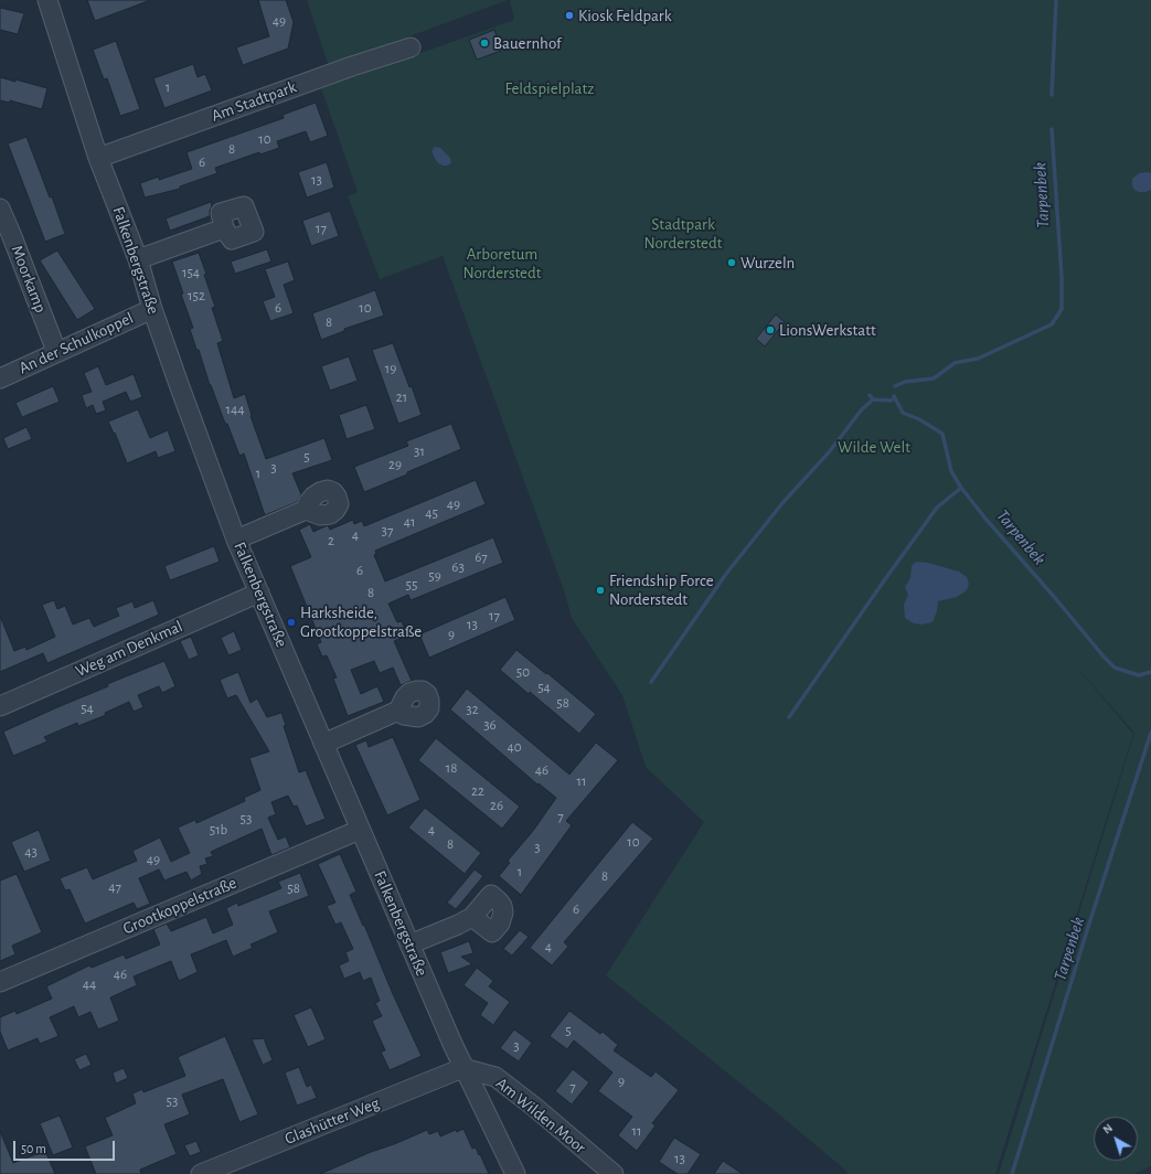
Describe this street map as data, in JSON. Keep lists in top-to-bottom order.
{
  "streets": {
    "street": [
      "Am Stadtpark",
      "Falkenbergstraße",
      "Moorkamp",
      "An der Schulkoppel",
      "Weg am Denkmal",
      "Grootkoppelstraße",
      "Am Wilden Moor",
      "Glashütter Weg"
    ]
  },
  "crossings": [
    ["Am Stadtpark", "Falkenbergstraße"],
    ["Falkenbergstraße", "An der Schulkoppel"],
    ["Falkenbergstraße", "Weg am Denkmal"],
    ["Falkenbergstraße", "Grootkoppelstraße"],
    ["Falkenbergstraße", "Am Wilden Moor"],
    ["Falkenbergstraße", "Glashütter Weg"],
    ["Moorkamp", "An der Schulkoppel"],
    ["Am Wilden Moor", "Glashütter Weg"]
  ],
  "water": ["Tarpenbek"],
  "parks": [
    "Feldspielplatz",
    "Stadtpark Norderstedt",
    "Arboretum Norderstedt",
    "Wilde Welt"
  ],
  "places": [
    "Kiosk Feldpark",
    "Bauernhof",
    "Wurzeln",
    "LionsWerkstatt",
    "Friendship Force Norderstedt",
    "Harksheide, Grootkoppelstraße"
  ],
  "house_numbers": [
    "49",
    "1",
    "10",
    "8",
    "6",
    "13",
    "17",
    "154",
    "152",
    "6",
    "10",
    "8",
    "19",
    "21",
    "144",
    "31",
    "5",
    "29",
    "3",
    "1",
    "49",
    "45",
    "41",
    "37",
    "4",
    "2",
    "67",
    "63",
    "6",
    "59",
    "55",
    "8",
    "17",
    "13",
    "9",
    "50",
    "54",
    "58",
    "54",
    "32",
    "36",
    "40",
    "18",
    "46",
    "11",
    "22",
    "26",
    "7",
    "53",
    "51b",
    "4",
    "10",
    "8",
    "3",
    "43",
    "49",
    "1",
    "8",
    "47",
    "58",
    "6",
    "4",
    "46",
    "44",
    "5",
    "3",
    "9",
    "7",
    "53",
    "11",
    "13"
  ],
  "scale_bar": "50 m",
  "north": "top left"
}
